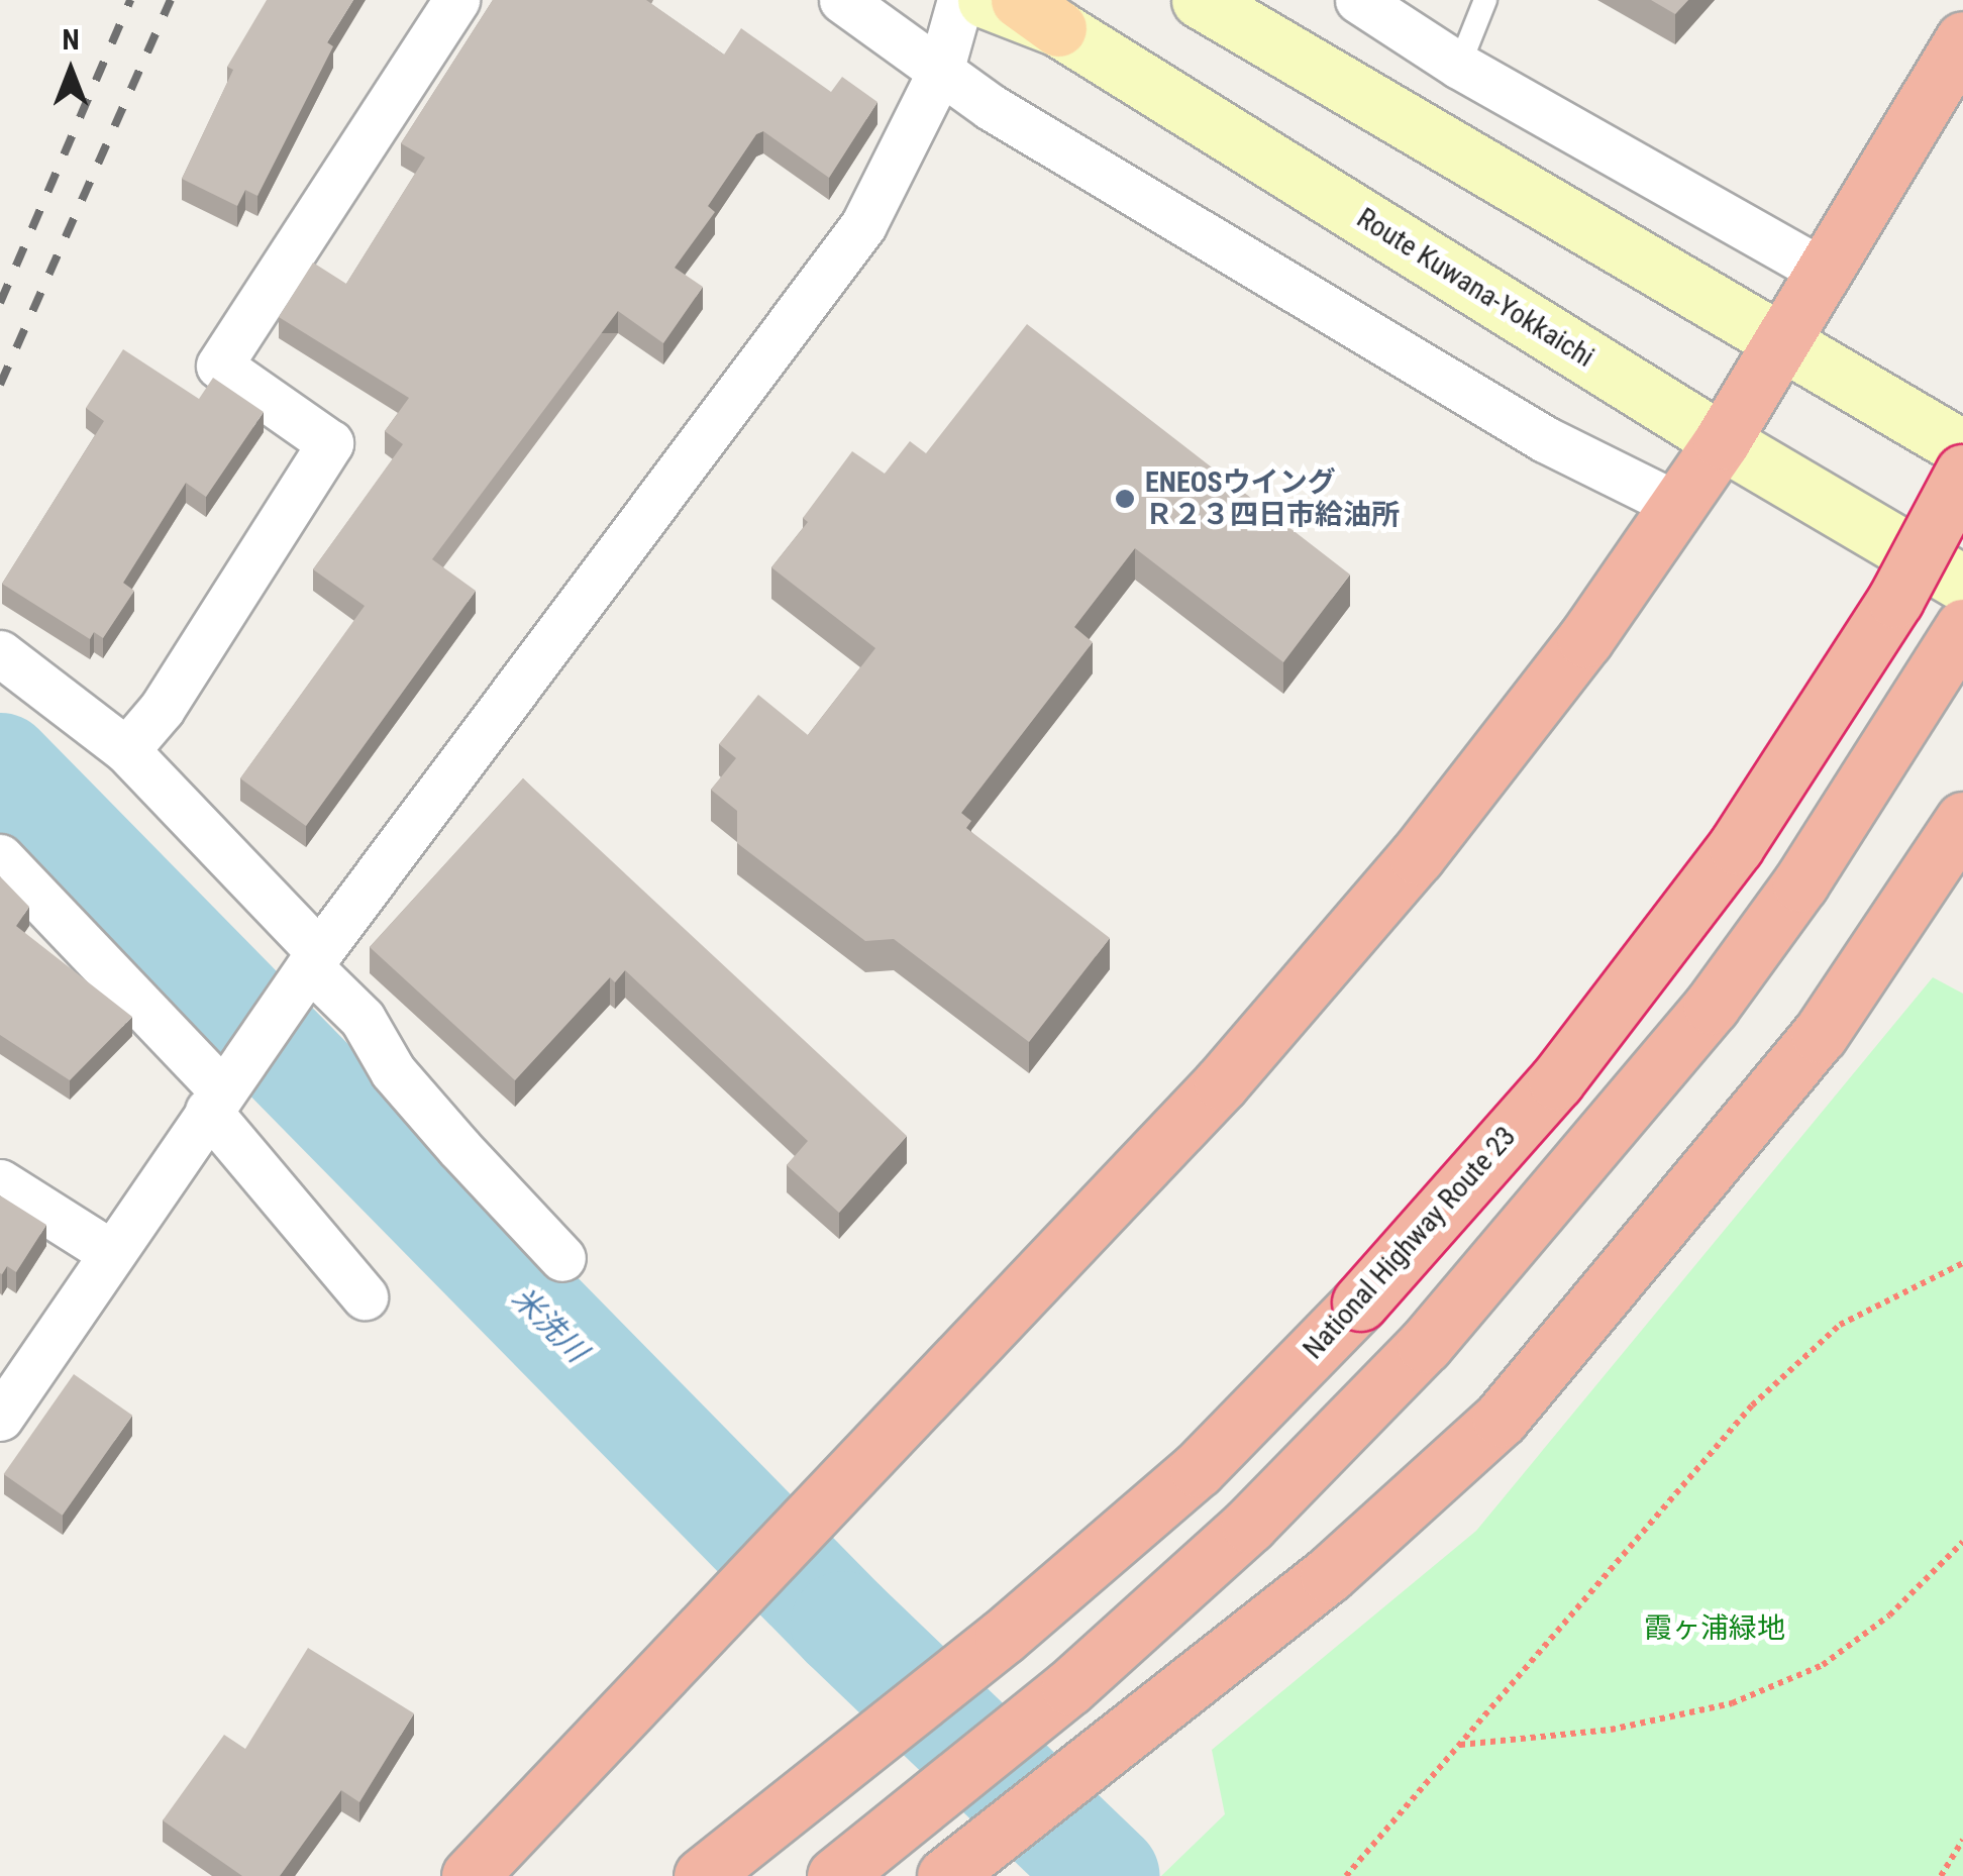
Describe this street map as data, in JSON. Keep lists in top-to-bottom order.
{
  "streets": {
    "highway": ["National Highway Route 23"],
    "main road": ["Route Kuwana-Yokkaichi"]
  },
  "water": ["米洗川"],
  "parks": ["霞ヶ浦緑地"],
  "places": ["ENEOSウイング Ｒ２３四日市給油所"],
  "north": "top"
}
